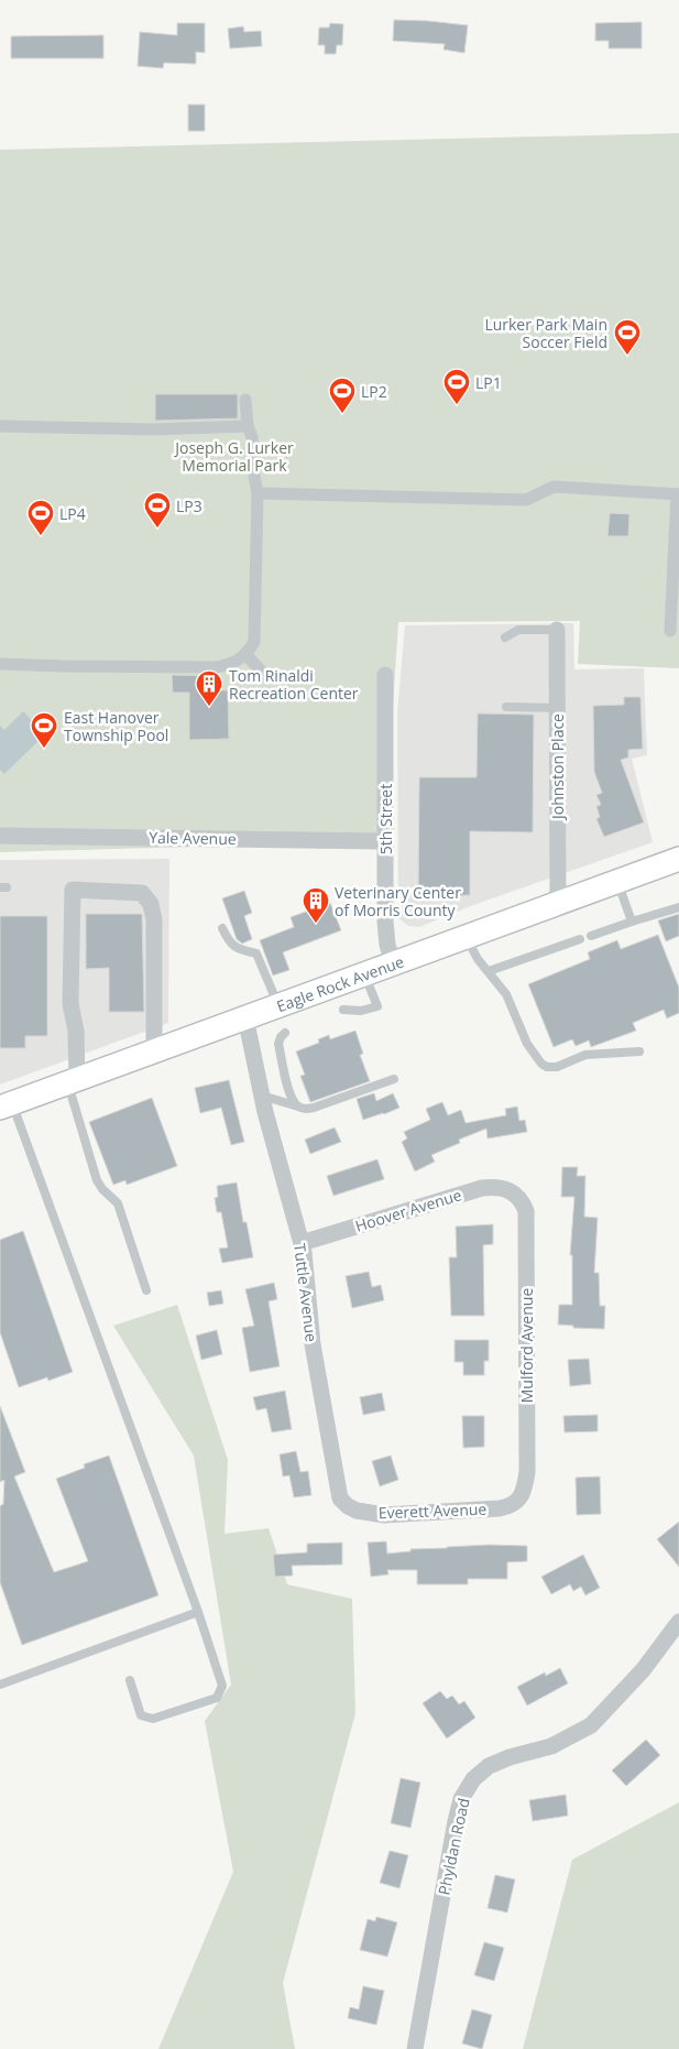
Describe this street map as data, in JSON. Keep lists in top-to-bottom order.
{
  "streets": {
    "main road": ["Eagle Rock Avenue"],
    "street": [
      "Johnston Place",
      "5th Street",
      "Yale Avenue",
      "Hoover Avenue",
      "Tuttle Avenue",
      "Mulford Avenue",
      "Everett Avenue",
      "Phyldan Road"
    ]
  },
  "crossings": [
    ["Johnston Place", "Eagle Rock Avenue"],
    ["5th Street", "Yale Avenue"],
    ["5th Street", "Eagle Rock Avenue"],
    ["Eagle Rock Avenue", "Tuttle Avenue"],
    ["Hoover Avenue", "Tuttle Avenue"],
    ["Hoover Avenue", "Mulford Avenue"],
    ["Tuttle Avenue", "Everett Avenue"],
    ["Mulford Avenue", "Everett Avenue"]
  ],
  "parks": ["Joseph G. Lurker Memorial Park"],
  "places": {
    "sports": [
      "Lurker Park Main Soccer Field",
      "LP1",
      "LP2",
      "LP3",
      "LP4",
      "East Hanover Township Pool"
    ],
    "building": ["Tom Rinaldi Recreation Center", "Veterinary Center of Morris County"]
  }
}
